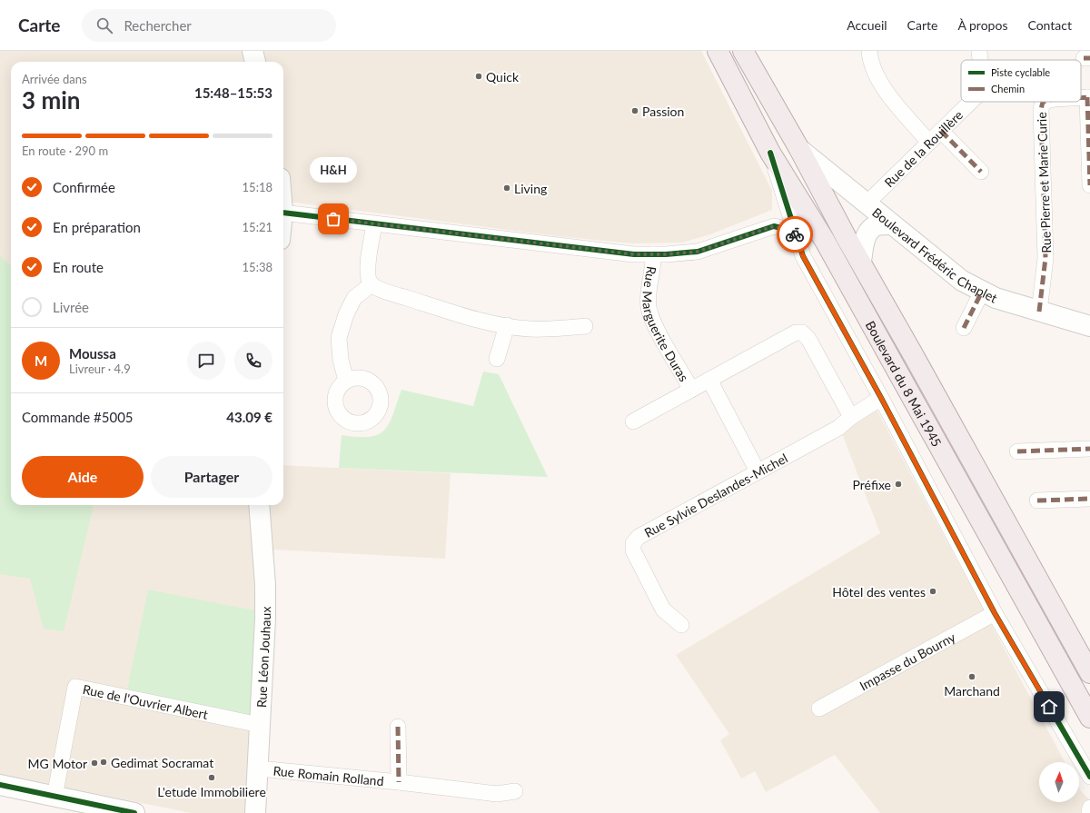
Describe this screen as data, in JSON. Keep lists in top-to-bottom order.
{
  "streets": {
    "main road": ["Boulevard du 8 Mai 1945"],
    "street": [
      "Rue de la Rouillère",
      "Rue Pierre et Marie Curie",
      "Boulevard Frédéric Chaplet",
      "Rue Marguerite Duras",
      "Rue Sylvie Deslandes-Michel",
      "Rue Léon Jouhaux",
      "Impasse du Bourny",
      "Rue de l'Ouvrier Albert",
      "Rue Romain Rolland"
    ]
  },
  "crossings": [
    ["Rue de la Rouillère", "Boulevard Frédéric Chaplet"],
    ["Rue Pierre et Marie Curie", "Boulevard Frédéric Chaplet"],
    ["Boulevard Frédéric Chaplet", "Boulevard du 8 Mai 1945"],
    ["Rue Marguerite Duras", "Rue Sylvie Deslandes-Michel"],
    ["Rue Léon Jouhaux", "Rue de l'Ouvrier Albert"],
    ["Rue Léon Jouhaux", "Rue Romain Rolland"]
  ],
  "places": [
    "Quick",
    "Passion",
    "Living",
    "H&H",
    "Préfixe",
    "Hôtel des ventes",
    "Marchand",
    "Gedimat Socramat",
    "MG Motor",
    "L'etude Immobiliere"
  ],
  "legend": ["Piste cyclable", "Chemin"],
  "north": "top",
  "page": {
    "header": "Carte",
    "search": "Rechercher",
    "nav": [
      "Accueil",
      "Carte",
      "À propos",
      "Contact"
    ],
    "heading": ["3 min", "Arrivée dans", "15:48–15:53"],
    "panel": [
      "Moussa",
      "Livreur · 4.9",
      "Commande #5005",
      "43.09 €"
    ],
    "bar": "En route · 290 m",
    "bubble": "H&H",
    "list": [
      ["Confirmée", "15:18"],
      ["En préparation", "15:21"],
      ["En route", "15:38"],
      "Livrée"
    ],
    "round": "M",
    "buttons": ["Aide", "Partager"]
  }
}
